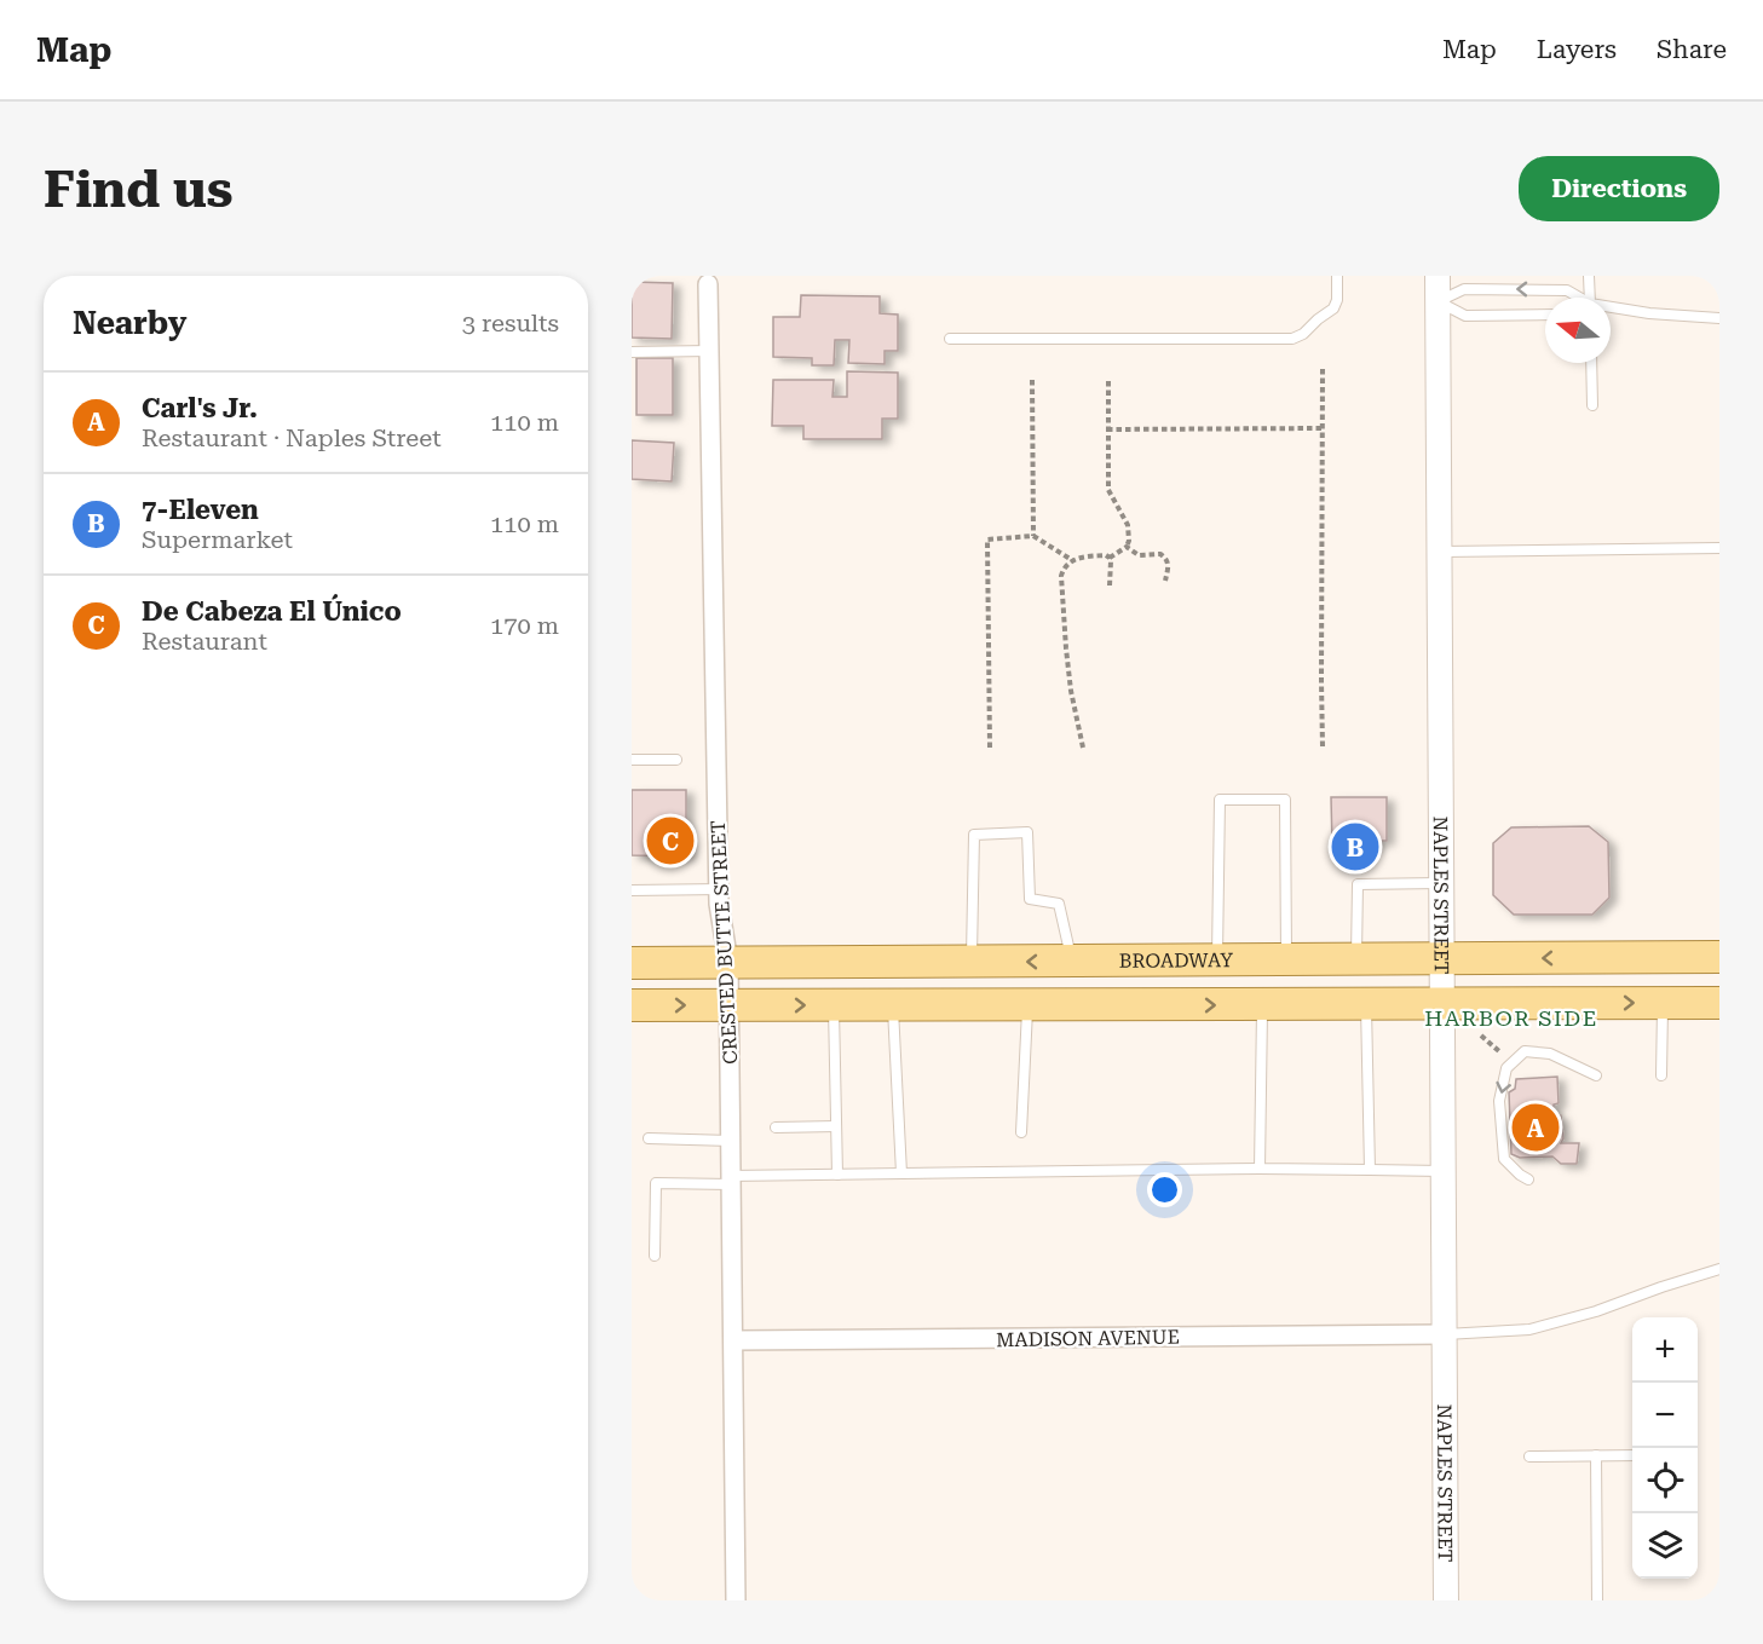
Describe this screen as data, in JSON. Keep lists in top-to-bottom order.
{
  "streets": {
    "main road": ["BROADWAY"],
    "street": ["NAPLES STREET", "CRESTED BUTTE STREET", "MADISON AVENUE"]
  },
  "crossings": [
    ["NAPLES STREET", "BROADWAY"],
    ["NAPLES STREET", "MADISON AVENUE"],
    ["CRESTED BUTTE STREET", "BROADWAY"],
    ["CRESTED BUTTE STREET", "MADISON AVENUE"]
  ],
  "districts": ["HARBOR SIDE"],
  "north": "left",
  "page": {
    "header": "Map",
    "nav": ["Map", "Layers", "Share"],
    "buttons": "Directions",
    "title": "Find us",
    "heading": ["Nearby", "3 results"],
    "list": [
      {
        "mark": "A",
        "name": "Carl's Jr.",
        "note": "Restaurant · Naples Street",
        "value": "110 m"
      },
      {
        "mark": "B",
        "name": "7-Eleven",
        "note": "Supermarket",
        "value": "110 m"
      },
      {
        "mark": "C",
        "name": "De Cabeza El Único",
        "note": "Restaurant",
        "value": "170 m"
      }
    ],
    "pins": ["C", "B", "A"],
    "map_buttons": ["+", "−"]
  }
}
